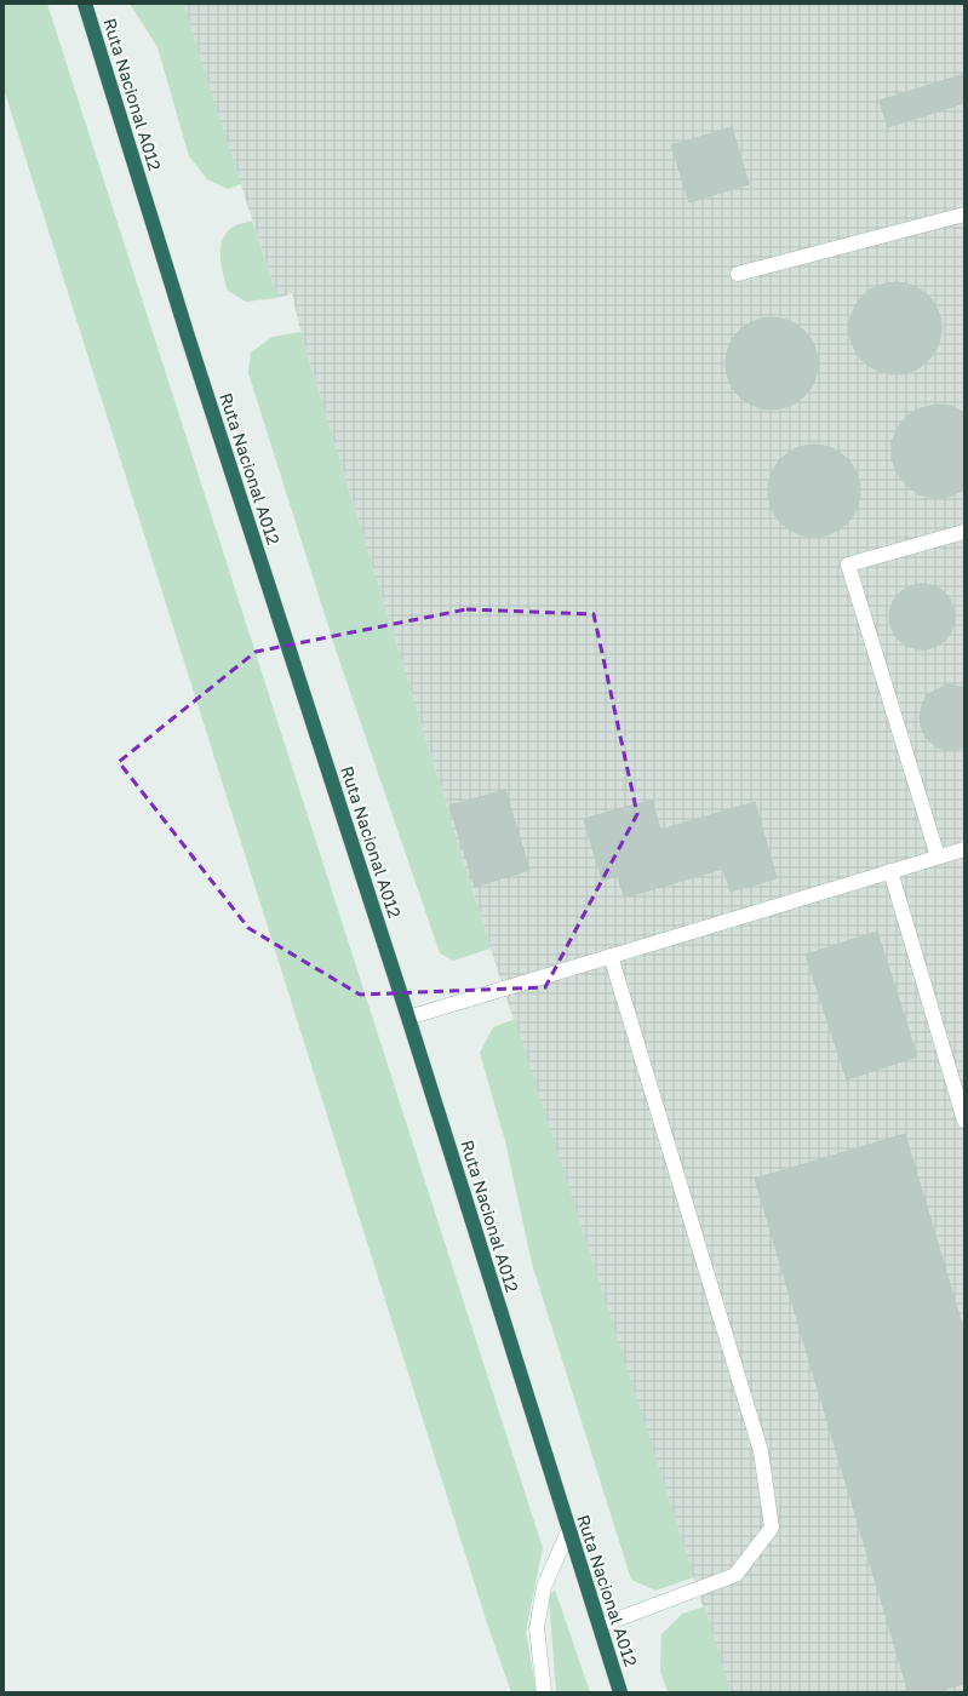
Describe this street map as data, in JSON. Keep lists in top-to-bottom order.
{
  "streets": {
    "highway": ["Ruta Nacional A012"]
  }
}
